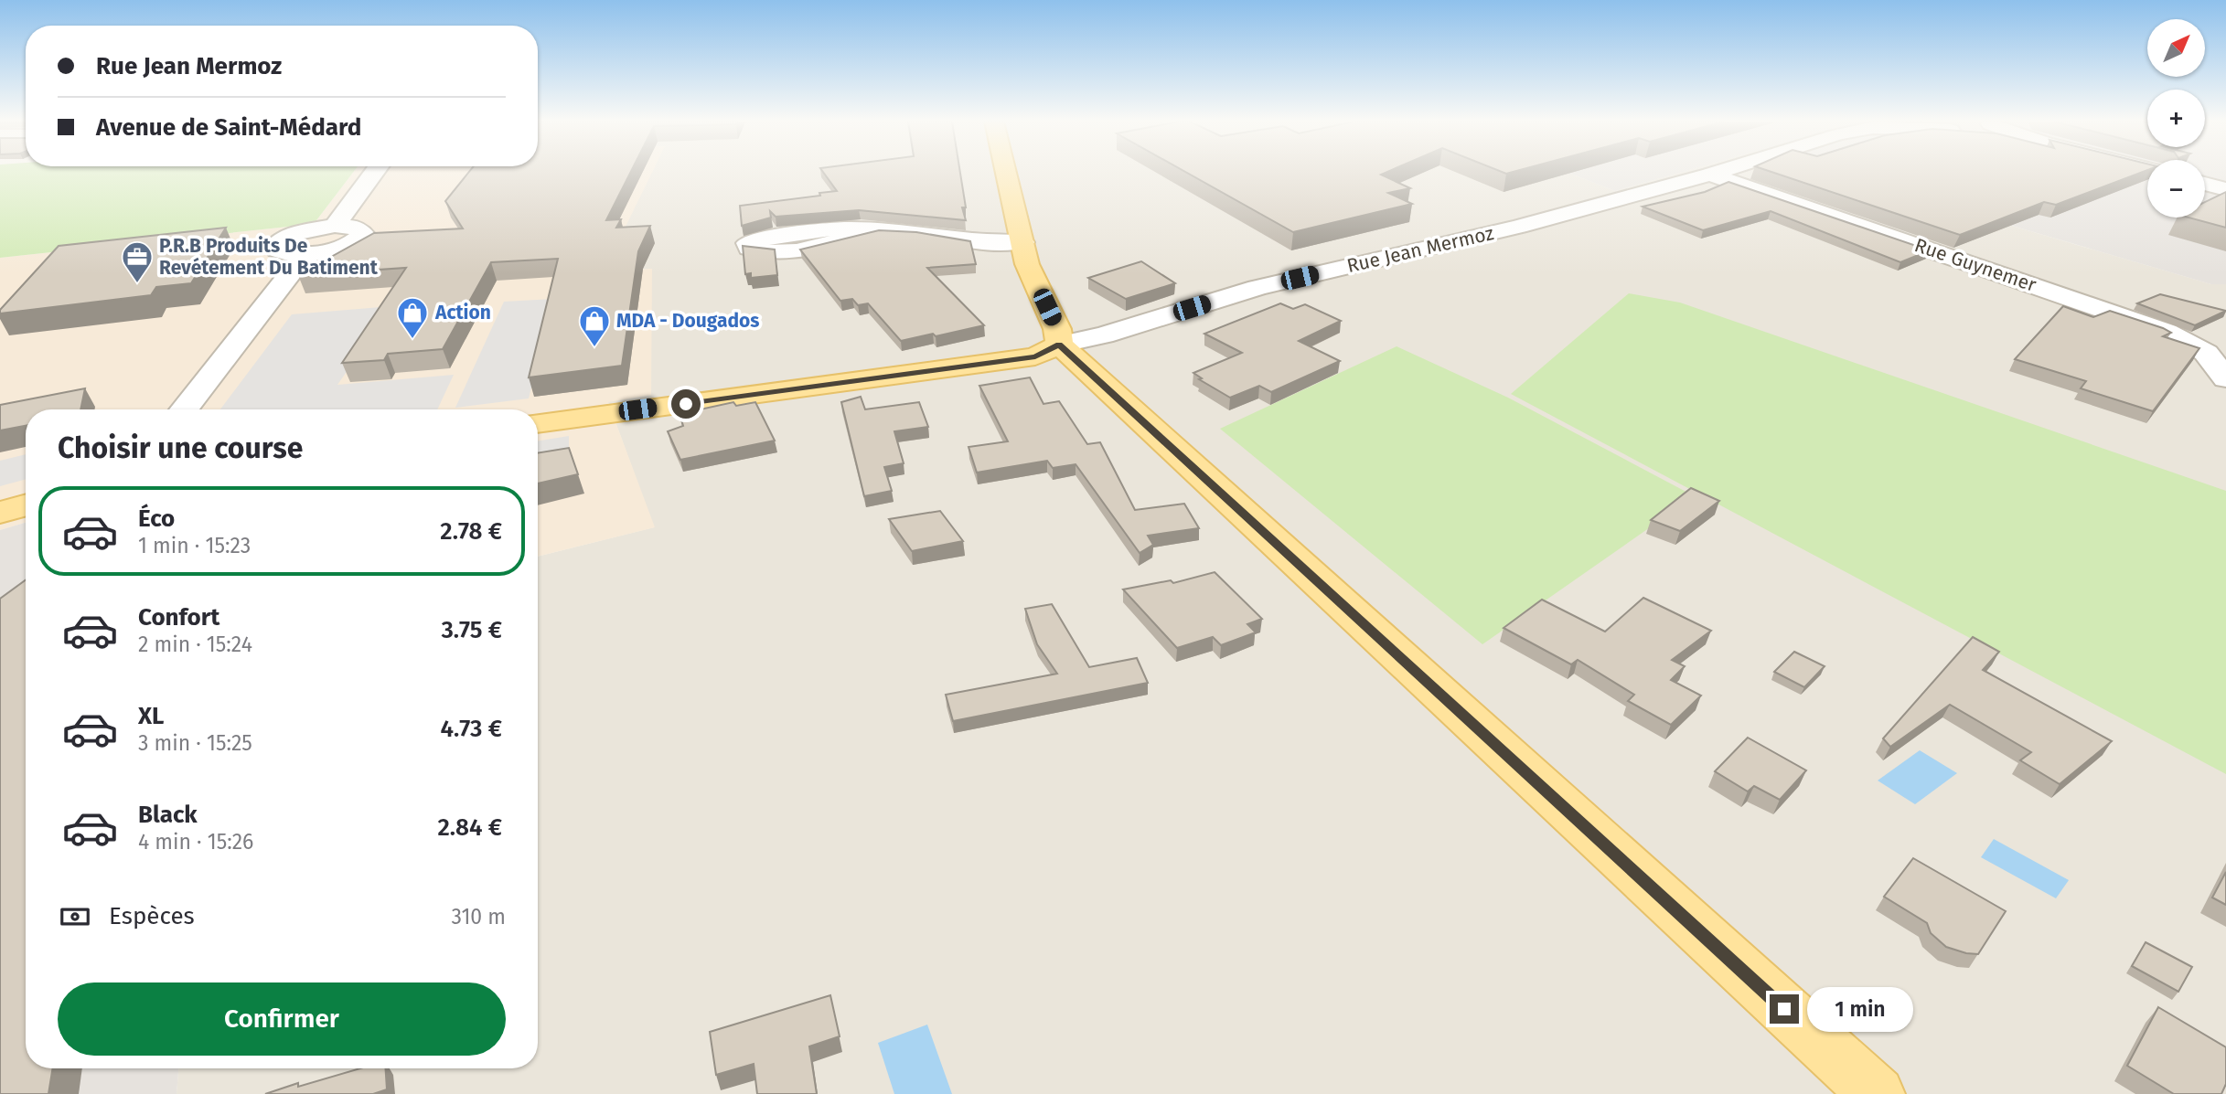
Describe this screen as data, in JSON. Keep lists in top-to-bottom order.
{
  "streets": {
    "main road": ["Rue Jean Mermoz"],
    "street": ["Rue Guynemer"]
  },
  "crossings": [
    ["Rue Jean Mermoz", "Rue Guynemer"]
  ],
  "places": {
    "office": ["P.R.B Produits De Revétement Du Batiment"],
    "shop": ["Action", "MDA - Dougados"]
  },
  "north": "top right",
  "page": {
    "map_buttons": ["+", "−"],
    "banner": ["Rue Jean Mermoz", "Avenue de Saint-Médard"],
    "heading": "Choisir une course",
    "list": [
      {
        "name": "Éco",
        "note": "1 min · 15:23",
        "value": "2.78 €"
      },
      {
        "name": "Confort",
        "note": "2 min · 15:24",
        "value": "3.75 €"
      },
      {
        "name": "XL",
        "note": "3 min · 15:25",
        "value": "4.73 €"
      },
      {
        "name": "Black",
        "note": "4 min · 15:26",
        "value": "2.84 €"
      }
    ],
    "pay": ["Espèces", "310 m"],
    "buttons": "Confirmer",
    "bubble": "1 min"
  }
}
